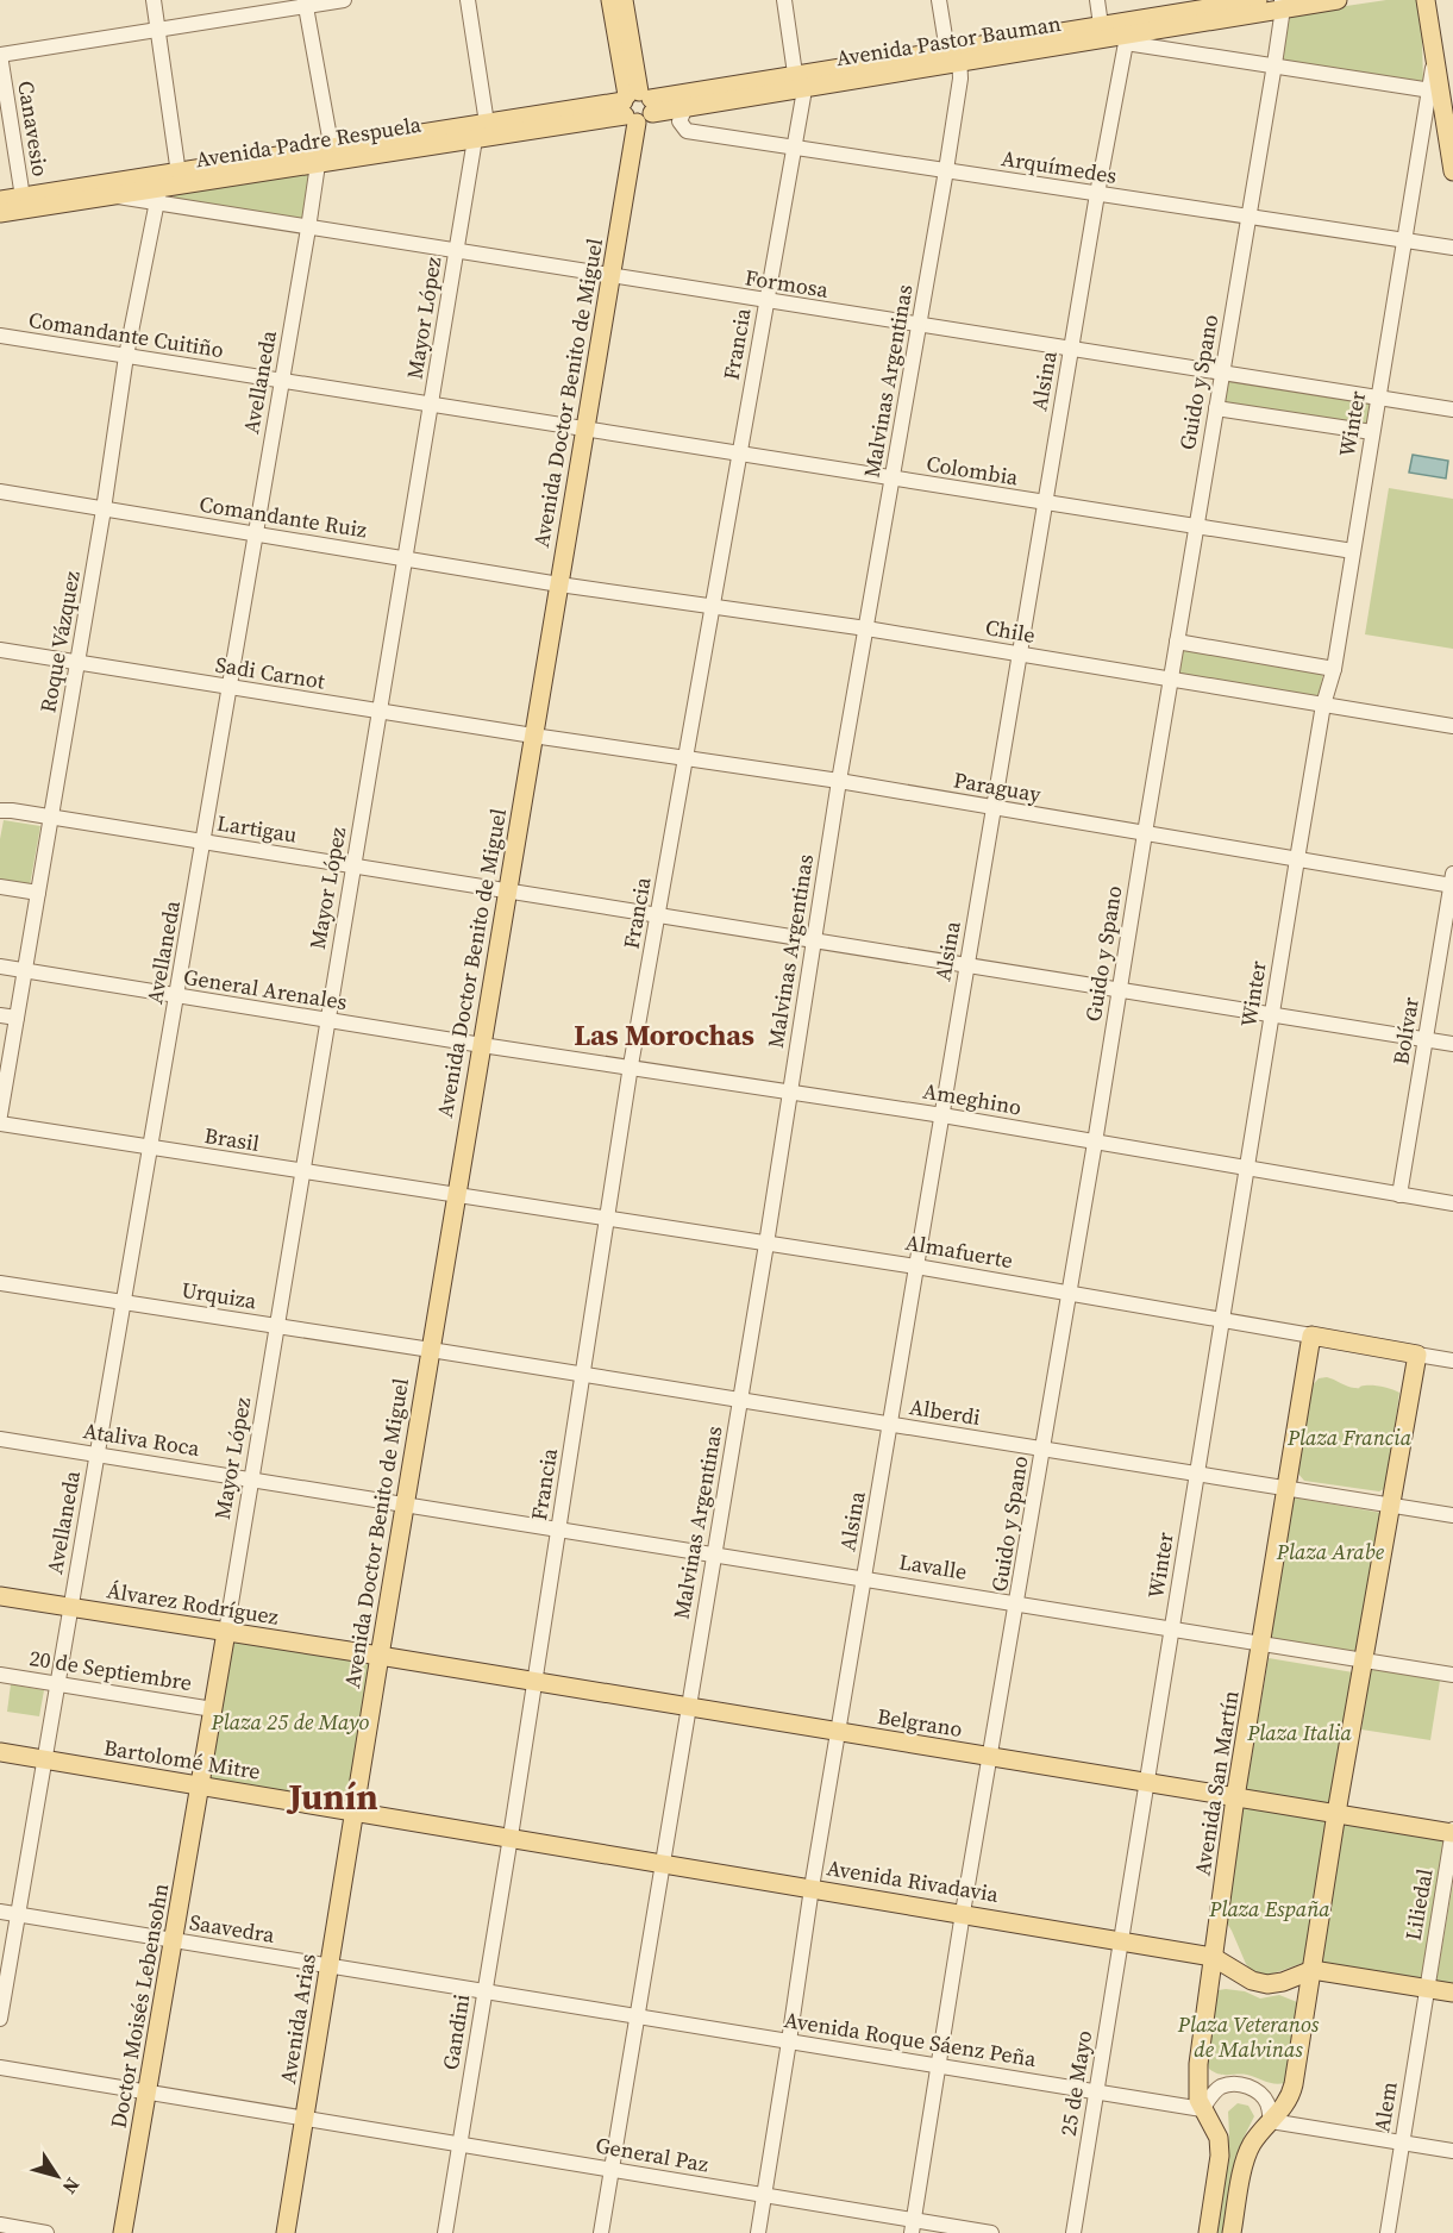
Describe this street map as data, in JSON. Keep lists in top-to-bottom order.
{
  "streets": {
    "main road": [
      "Avenida Pastor Bauman",
      "Avenida Padre Respuela",
      "Mayor López",
      "Avenida Doctor Benito de Miguel",
      "Almafuerte",
      "Álvarez Rodríguez",
      "Belgrano",
      "Bartolomé Mitre",
      "Avenida San Martín",
      "Avenida Rivadavia",
      "Doctor Moisés Lebensohn",
      "Avenida Arias"
    ],
    "street": [
      "Canavesio",
      "Arquímedes",
      "Formosa",
      "Comandante Cuitiño",
      "Francia",
      "Malvinas Argentinas",
      "Alsina",
      "Avellaneda",
      "Guido y Spano",
      "Winter",
      "Colombia",
      "Comandante Ruiz",
      "Chile",
      "Roque Vázquez",
      "Sadi Carnot",
      "Paraguay",
      "Lartigau",
      "General Arenales",
      "Bolívar",
      "Ameghino",
      "Brasil",
      "Urquiza",
      "Alberdi",
      "Ataliva Roca",
      "Lavalle",
      "20 de Septiembre",
      "Liliedal",
      "Saavedra",
      "Gandini",
      "Avenida Roque Sáenz Peña",
      "25 de Mayo",
      "Alem",
      "General Paz"
    ]
  },
  "crossings": [
    ["Avenida Pastor Bauman", "Avenida Padre Respuela"],
    ["Avenida Pastor Bauman", "Arquímedes"],
    ["Avenida Pastor Bauman", "Francia"],
    ["Avenida Pastor Bauman", "Malvinas Argentinas"],
    ["Avenida Pastor Bauman", "Alsina"],
    ["Avenida Pastor Bauman", "Guido y Spano"],
    ["Avenida Pastor Bauman", "Avenida Doctor Benito de Miguel"],
    ["Canavesio", "Avenida Padre Respuela"],
    ["Avenida Padre Respuela", "Formosa"],
    ["Avenida Padre Respuela", "Mayor López"],
    ["Avenida Padre Respuela", "Avellaneda"],
    ["Avenida Padre Respuela", "Avenida Doctor Benito de Miguel"],
    ["Avenida Padre Respuela", "Roque Vázquez"],
    ["Arquímedes", "Francia"],
    ["Arquímedes", "Malvinas Argentinas"],
    ["Arquímedes", "Alsina"],
    ["Arquímedes", "Guido y Spano"],
    ["Arquímedes", "Winter"],
    ["Formosa", "Mayor López"],
    ["Formosa", "Francia"],
    ["Formosa", "Malvinas Argentinas"],
    ["Formosa", "Alsina"],
    ["Formosa", "Avellaneda"],
    ["Formosa", "Guido y Spano"],
    ["Formosa", "Avenida Doctor Benito de Miguel"],
    ["Formosa", "Winter"],
    ["Formosa", "Roque Vázquez"],
    ["Mayor López", "Comandante Cuitiño"],
    ["Mayor López", "Comandante Ruiz"],
    ["Mayor López", "Sadi Carnot"],
    ["Mayor López", "Lartigau"],
    ["Mayor López", "General Arenales"],
    ["Mayor López", "Brasil"],
    ["Mayor López", "Urquiza"],
    ["Mayor López", "Ataliva Roca"],
    ["Mayor López", "Álvarez Rodríguez"],
    ["Mayor López", "20 de Septiembre"],
    ["Mayor López", "Bartolomé Mitre"],
    ["Mayor López", "Doctor Moisés Lebensohn"],
    ["Comandante Cuitiño", "Avellaneda"],
    ["Comandante Cuitiño", "Avenida Doctor Benito de Miguel"],
    ["Comandante Cuitiño", "Colombia"],
    ["Comandante Cuitiño", "Roque Vázquez"],
    ["Francia", "Colombia"],
    ["Francia", "Chile"],
    ["Francia", "Paraguay"],
    ["Francia", "Lartigau"],
    ["Francia", "Ameghino"],
    ["Francia", "Almafuerte"],
    ["Francia", "Alberdi"],
    ["Francia", "Lavalle"],
    ["Francia", "Belgrano"],
    ["Francia", "Avenida Rivadavia"],
    ["Francia", "Gandini"],
    ["Malvinas Argentinas", "Colombia"],
    ["Malvinas Argentinas", "Chile"],
    ["Malvinas Argentinas", "Paraguay"],
    ["Malvinas Argentinas", "Lartigau"],
    ["Malvinas Argentinas", "Ameghino"],
    ["Malvinas Argentinas", "Almafuerte"],
    ["Malvinas Argentinas", "Alberdi"],
    ["Malvinas Argentinas", "Lavalle"],
    ["Malvinas Argentinas", "Belgrano"],
    ["Malvinas Argentinas", "Avenida Rivadavia"],
    ["Malvinas Argentinas", "Avenida Roque Sáenz Peña"],
    ["Malvinas Argentinas", "General Paz"],
    ["Alsina", "Colombia"],
    ["Alsina", "Chile"],
    ["Alsina", "Paraguay"],
    ["Alsina", "Lartigau"],
    ["Alsina", "Ameghino"],
    ["Alsina", "Almafuerte"],
    ["Alsina", "Alberdi"],
    ["Alsina", "Lavalle"],
    ["Alsina", "Belgrano"],
    ["Alsina", "Avenida Rivadavia"],
    ["Alsina", "Avenida Roque Sáenz Peña"],
    ["Alsina", "General Paz"],
    ["Avellaneda", "Comandante Ruiz"],
    ["Avellaneda", "Sadi Carnot"],
    ["Avellaneda", "Lartigau"],
    ["Avellaneda", "General Arenales"],
    ["Avellaneda", "Brasil"],
    ["Avellaneda", "Urquiza"],
    ["Avellaneda", "Ataliva Roca"],
    ["Avellaneda", "Álvarez Rodríguez"],
    ["Avellaneda", "20 de Septiembre"],
    ["Avellaneda", "Bartolomé Mitre"],
    ["Avellaneda", "Saavedra"],
    ["Guido y Spano", "Colombia"],
    ["Guido y Spano", "Chile"],
    ["Guido y Spano", "Paraguay"],
    ["Guido y Spano", "Lartigau"],
    ["Guido y Spano", "Ameghino"],
    ["Guido y Spano", "Almafuerte"],
    ["Guido y Spano", "Alberdi"],
    ["Guido y Spano", "Lavalle"],
    ["Guido y Spano", "Belgrano"],
    ["Guido y Spano", "Avenida Rivadavia"],
    ["Guido y Spano", "Avenida Roque Sáenz Peña"],
    ["Guido y Spano", "General Paz"],
    ["Avenida Doctor Benito de Miguel", "Colombia"],
    ["Avenida Doctor Benito de Miguel", "Comandante Ruiz"],
    ["Avenida Doctor Benito de Miguel", "Chile"],
    ["Avenida Doctor Benito de Miguel", "Sadi Carnot"],
    ["Avenida Doctor Benito de Miguel", "Paraguay"],
    ["Avenida Doctor Benito de Miguel", "Lartigau"],
    ["Avenida Doctor Benito de Miguel", "General Arenales"],
    ["Avenida Doctor Benito de Miguel", "Ameghino"],
    ["Avenida Doctor Benito de Miguel", "Brasil"],
    ["Avenida Doctor Benito de Miguel", "Almafuerte"],
    ["Avenida Doctor Benito de Miguel", "Urquiza"],
    ["Avenida Doctor Benito de Miguel", "Alberdi"],
    ["Avenida Doctor Benito de Miguel", "Ataliva Roca"],
    ["Avenida Doctor Benito de Miguel", "Lavalle"],
    ["Avenida Doctor Benito de Miguel", "Álvarez Rodríguez"],
    ["Avenida Doctor Benito de Miguel", "Belgrano"],
    ["Avenida Doctor Benito de Miguel", "Bartolomé Mitre"],
    ["Avenida Doctor Benito de Miguel", "Avenida Rivadavia"],
    ["Avenida Doctor Benito de Miguel", "Avenida Arias"],
    ["Winter", "Colombia"],
    ["Winter", "Chile"],
    ["Winter", "Paraguay"],
    ["Winter", "Lartigau"],
    ["Winter", "Ameghino"],
    ["Winter", "Almafuerte"],
    ["Winter", "Alberdi"],
    ["Winter", "Lavalle"],
    ["Winter", "Belgrano"],
    ["Winter", "Avenida Rivadavia"],
    ["Winter", "25 de Mayo"],
    ["Comandante Ruiz", "Chile"],
    ["Comandante Ruiz", "Roque Vázquez"],
    ["Roque Vázquez", "Sadi Carnot"],
    ["Roque Vázquez", "Lartigau"],
    ["Roque Vázquez", "General Arenales"],
    ["Sadi Carnot", "Paraguay"],
    ["Paraguay", "Bolívar"],
    ["Lartigau", "Bolívar"],
    ["General Arenales", "Ameghino"],
    ["Bolívar", "Ameghino"],
    ["Brasil", "Almafuerte"],
    ["Almafuerte", "Avenida San Martín"],
    ["Urquiza", "Alberdi"],
    ["Alberdi", "Avenida San Martín"],
    ["Ataliva Roca", "Lavalle"],
    ["Lavalle", "Avenida San Martín"],
    ["Álvarez Rodríguez", "Belgrano"],
    ["Belgrano", "Avenida San Martín"],
    ["Belgrano", "Liliedal"],
    ["Bartolomé Mitre", "Avenida Rivadavia"],
    ["Bartolomé Mitre", "Doctor Moisés Lebensohn"],
    ["Bartolomé Mitre", "Avenida Arias"],
    ["Avenida San Martín", "Avenida Rivadavia"],
    ["Avenida San Martín", "Avenida Roque Sáenz Peña"],
    ["Avenida Rivadavia", "Liliedal"],
    ["Avenida Rivadavia", "Avenida Arias"],
    ["Avenida Rivadavia", "Gandini"],
    ["Avenida Rivadavia", "25 de Mayo"],
    ["Avenida Rivadavia", "Alem"],
    ["Liliedal", "Alem"],
    ["Saavedra", "Doctor Moisés Lebensohn"],
    ["Saavedra", "Avenida Arias"],
    ["Saavedra", "Avenida Roque Sáenz Peña"],
    ["Doctor Moisés Lebensohn", "General Paz"],
    ["Avenida Arias", "Avenida Roque Sáenz Peña"],
    ["Avenida Arias", "General Paz"],
    ["Gandini", "Avenida Roque Sáenz Peña"],
    ["Gandini", "General Paz"],
    ["Avenida Roque Sáenz Peña", "25 de Mayo"]
  ],
  "districts": ["Las Morochas", "Junín"],
  "parks": [
    "Plaza Francia",
    "Plaza Arabe",
    "Plaza 25 de Mayo",
    "Plaza Italia",
    "Plaza España",
    "Plaza Veteranos de Malvinas"
  ],
  "north": "bottom right"
}
